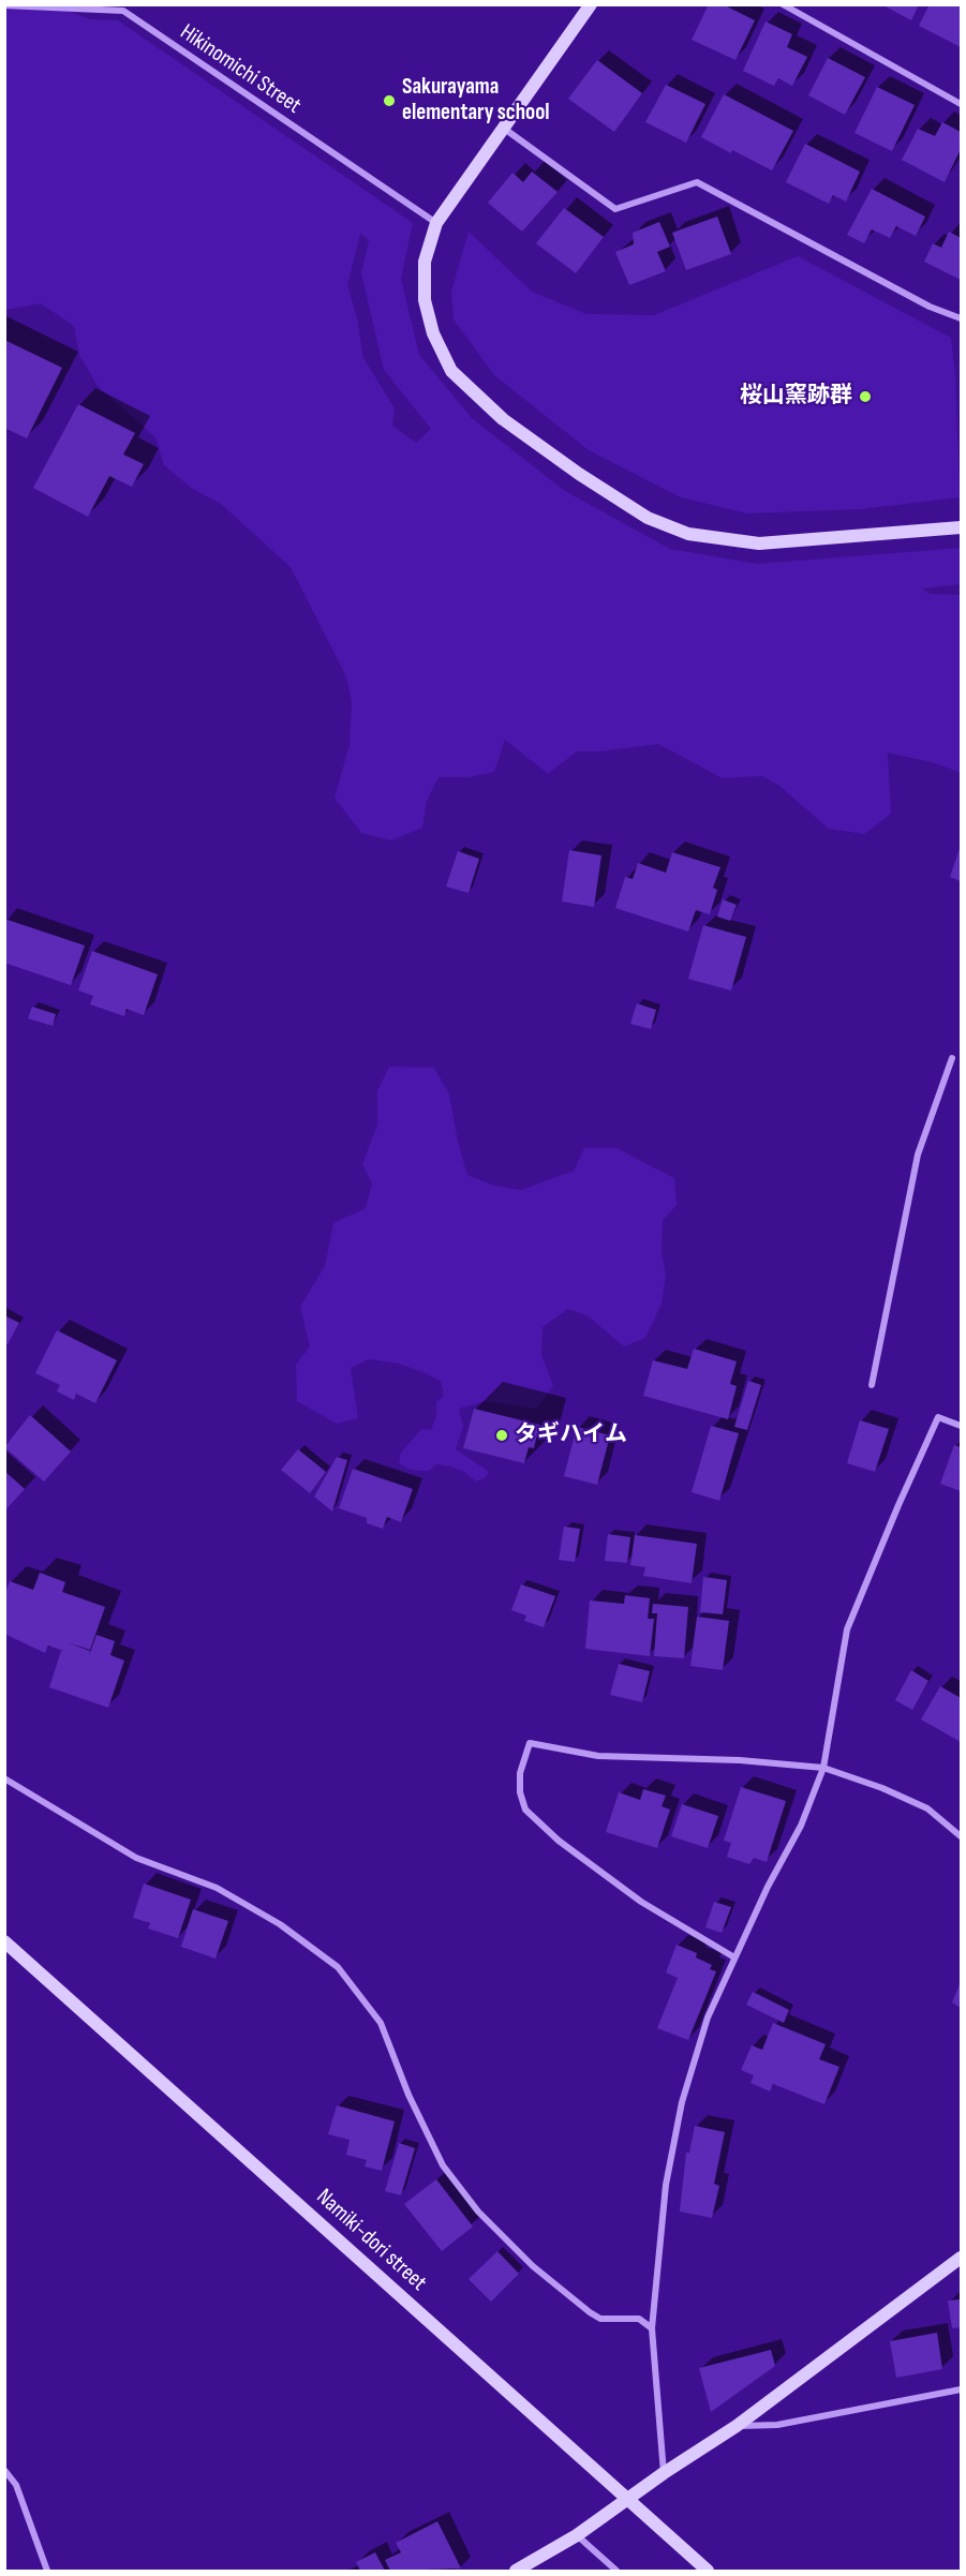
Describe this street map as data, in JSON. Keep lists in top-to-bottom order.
{
  "streets": {
    "street": ["Hikinomichi Street", "Namiki-dori street"]
  },
  "places": ["Sakurayama elementary school", "桜山窯跡群", "タギハイム"]
}
